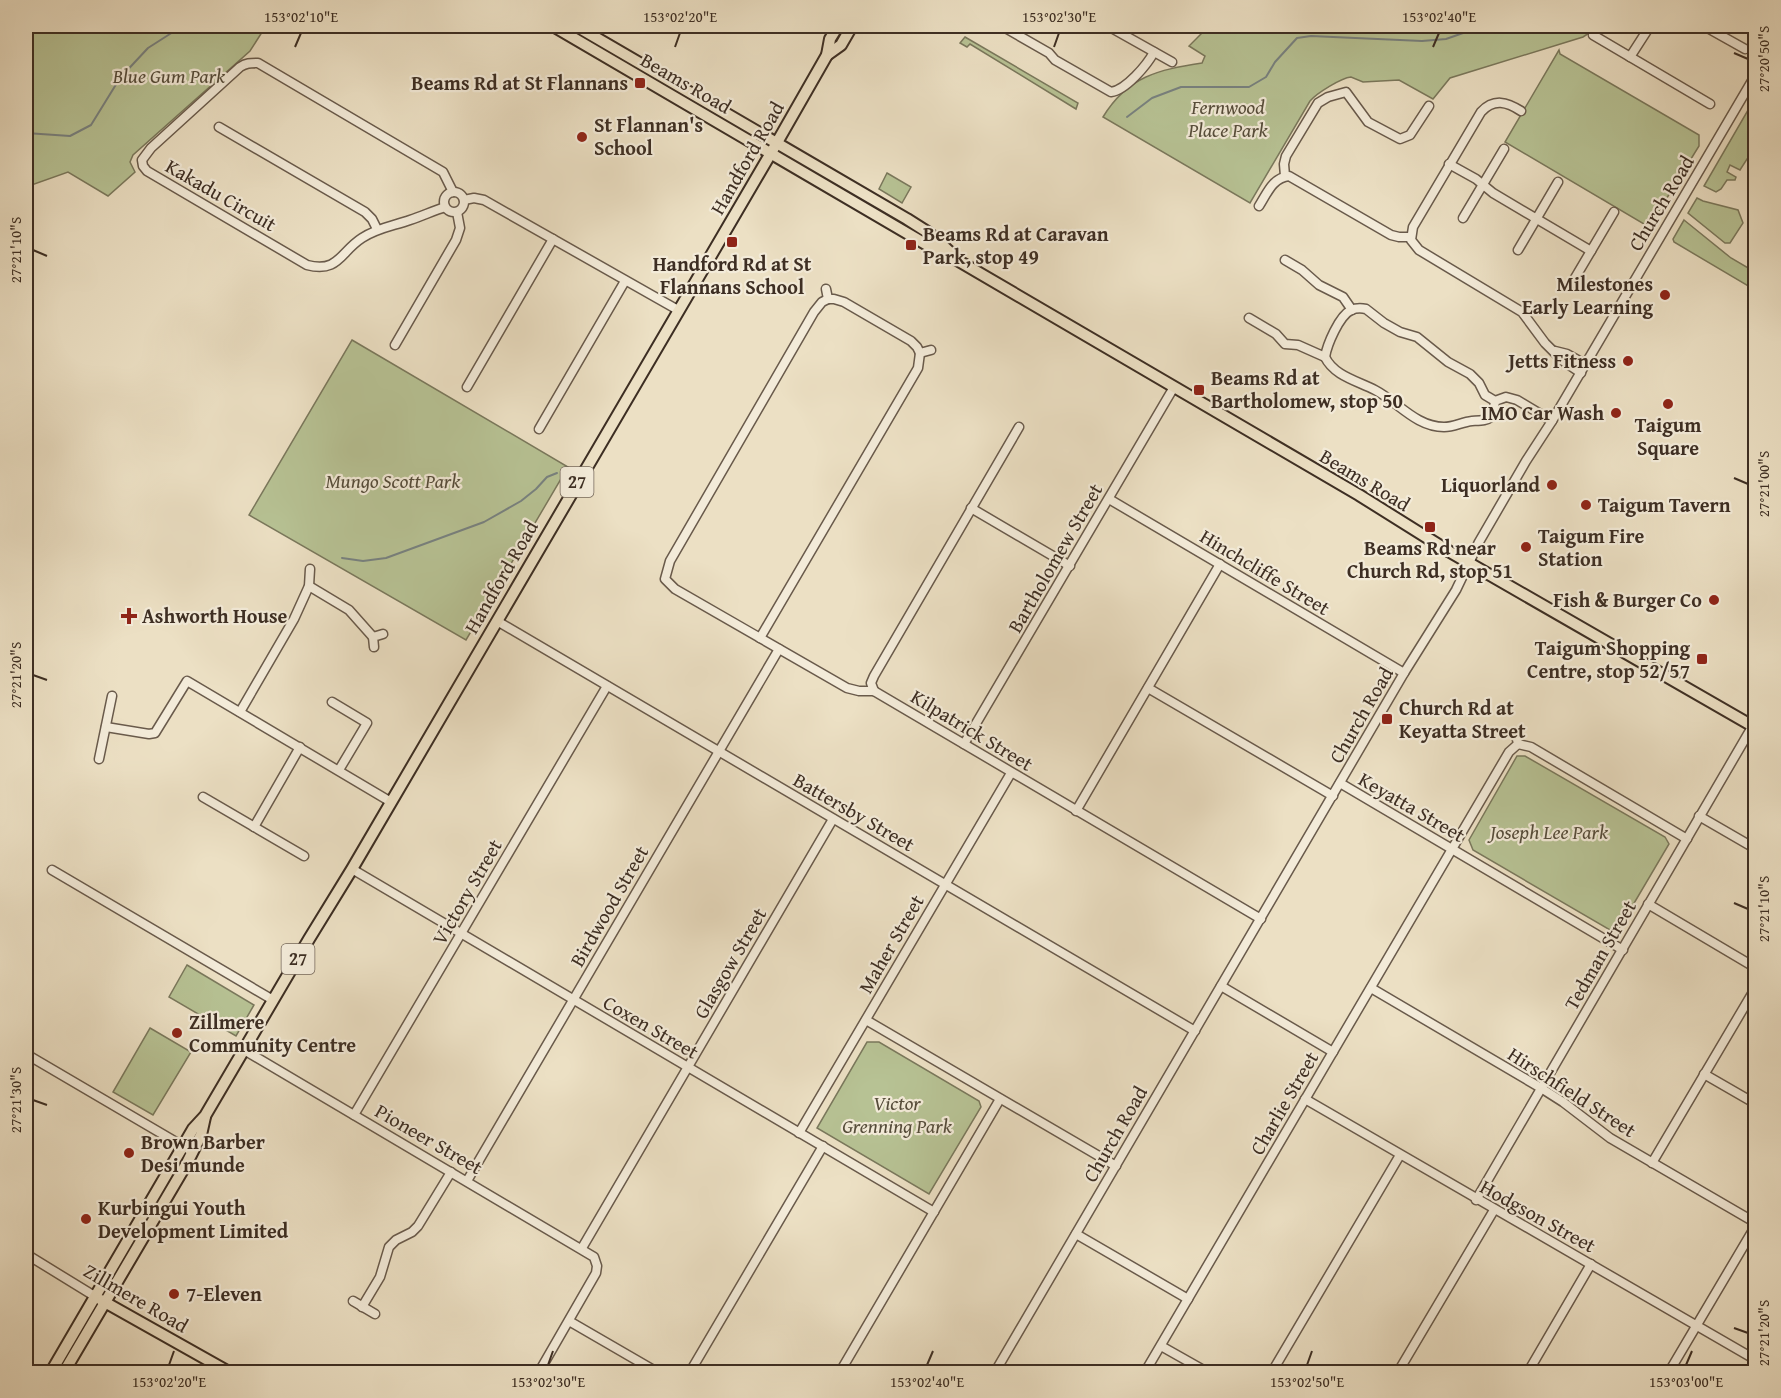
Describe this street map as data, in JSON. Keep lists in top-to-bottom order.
{
  "streets": {
    "main road": [
      "Beams Road",
      "Handford Road",
      "27",
      "Zillmere Road"
    ],
    "street": [
      "Kakadu Circuit",
      "Church Road",
      "Bartholomew Street",
      "Hinchcliffe Street",
      "Kilpatrick Street",
      "Keyatta Street",
      "Battersby Street",
      "Victory Street",
      "Birdwood Street",
      "Maher Street",
      "Tedman Street",
      "Glasgow Street",
      "Coxen Street",
      "Hirschfield Street",
      "Charlie Street",
      "Pioneer Street",
      "Hodgson Street"
    ]
  },
  "crossings": [
    ["Beams Road", "Handford Road"],
    ["Beams Road", "Church Road"],
    ["Beams Road", "Bartholomew Street"],
    ["Beams Road", "Tedman Street"],
    ["Handford Road", "Battersby Street"],
    ["Handford Road", "Coxen Street"],
    ["Handford Road", "Pioneer Street"],
    ["Handford Road", "Zillmere Road"],
    ["Church Road", "Hinchcliffe Street"],
    ["Church Road", "Kilpatrick Street"],
    ["Church Road", "Keyatta Street"],
    ["Church Road", "Battersby Street"],
    ["Bartholomew Street", "Hinchcliffe Street"],
    ["Bartholomew Street", "Kilpatrick Street"],
    ["Kilpatrick Street", "Birdwood Street"],
    ["Kilpatrick Street", "Maher Street"],
    ["Keyatta Street", "Tedman Street"],
    ["Keyatta Street", "Charlie Street"],
    ["Battersby Street", "Victory Street"],
    ["Battersby Street", "Birdwood Street"],
    ["Battersby Street", "Maher Street"],
    ["Battersby Street", "Glasgow Street"],
    ["Victory Street", "Coxen Street"],
    ["Victory Street", "Pioneer Street"],
    ["Birdwood Street", "Coxen Street"],
    ["Birdwood Street", "Pioneer Street"],
    ["Maher Street", "Coxen Street"],
    ["Tedman Street", "Hirschfield Street"],
    ["Tedman Street", "Charlie Street"],
    ["Tedman Street", "Hodgson Street"],
    ["Glasgow Street", "Coxen Street"],
    ["Glasgow Street", "Pioneer Street"],
    ["Hirschfield Street", "Charlie Street"],
    ["Charlie Street", "Hodgson Street"]
  ],
  "parks": [
    "Blue Gum Park",
    "Fernwood Place Park",
    "Mungo Scott Park",
    "Joseph Lee Park",
    "Victor Grenning Park"
  ],
  "places": {
    "transit": [
      "Beams Rd at St Flannans",
      "Handford Rd at St Flannans School",
      "Beams Rd at Caravan Park, stop 49",
      "Beams Rd at Bartholomew, stop 50",
      "Beams Rd near Church Rd, stop 51",
      "Taigum Shopping Centre, stop 52/57",
      "Church Rd at Keyatta Street"
    ],
    "other": [
      "St Flannan's School",
      "Milestones Early Learning",
      "Jetts Fitness",
      "Taigum Square",
      "IMO Car Wash",
      "Liquorland",
      "Taigum Tavern",
      "Taigum Fire Station",
      "Fish & Burger Co",
      "Zillmere Community Centre",
      "Brown Barber Desi munde",
      "Kurbingui Youth Development Limited",
      "7-Eleven"
    ],
    "health": ["Ashworth House"]
  },
  "coordinates": [
    "153°02'10\"E",
    "153°02'20\"E",
    "153°02'30\"E",
    "153°02'40\"E",
    "27°20'50\"S",
    "27°21'10\"S",
    "27°21'00\"S",
    "27°21'20\"S",
    "27°21'30\"S",
    "153°02'50\"E",
    "153°03'00\"E"
  ]
}
